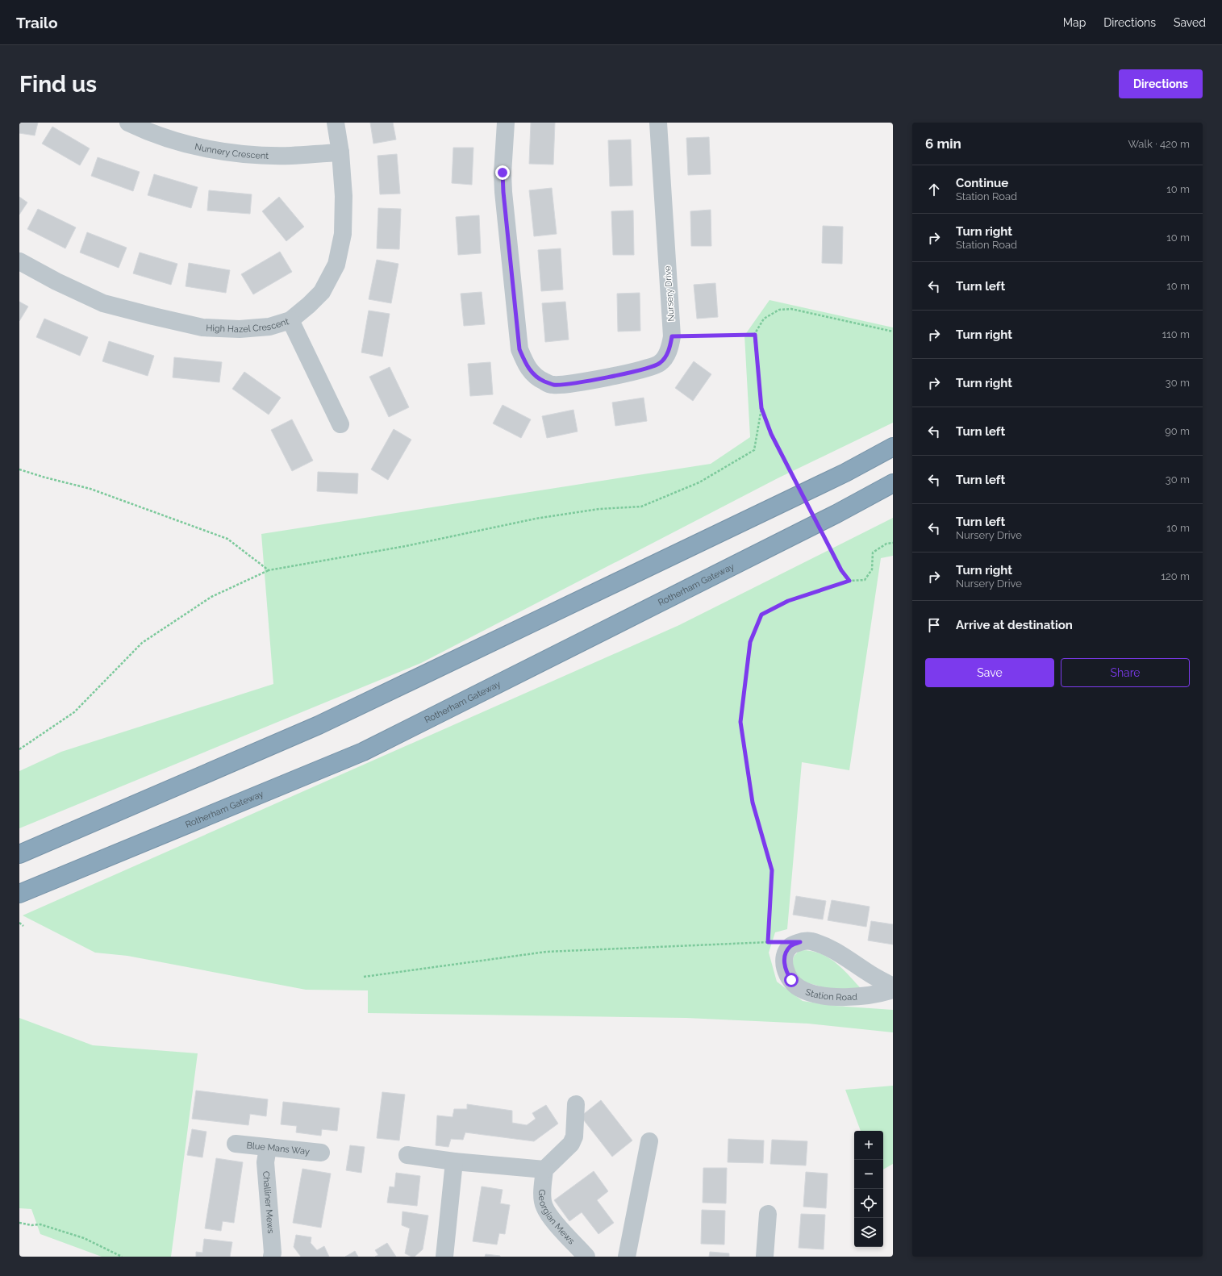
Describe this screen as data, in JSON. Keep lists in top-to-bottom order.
{
  "streets": {
    "highway": ["Rotherham Gateway"],
    "street": [
      "Nunnery Crescent",
      "Nursery Drive",
      "High Hazel Crescent",
      "Station Road",
      "Blue Mans Way",
      "Challiner Mews",
      "Georgian Mews"
    ]
  },
  "crossings": [
    ["Nunnery Crescent", "High Hazel Crescent"],
    ["Blue Mans Way", "Challiner Mews"]
  ],
  "page": {
    "header": "Trailo",
    "nav": ["Map", "Directions", "Saved"],
    "buttons": [
      "Directions",
      ["Save", "Share"]
    ],
    "title": "Find us",
    "heading": ["6 min", "Walk · 420 m"],
    "list": [
      ["Continue", "Station Road", "10 m"],
      ["Turn right", "Station Road", "10 m"],
      ["Turn left", "10 m"],
      ["Turn right", "110 m"],
      ["Turn right", "30 m"],
      ["Turn left", "90 m"],
      ["Turn left", "30 m"],
      ["Turn left", "Nursery Drive", "10 m"],
      ["Turn right", "Nursery Drive", "120 m"],
      "Arrive at destination"
    ],
    "map_buttons": ["+", "−"]
  }
}
